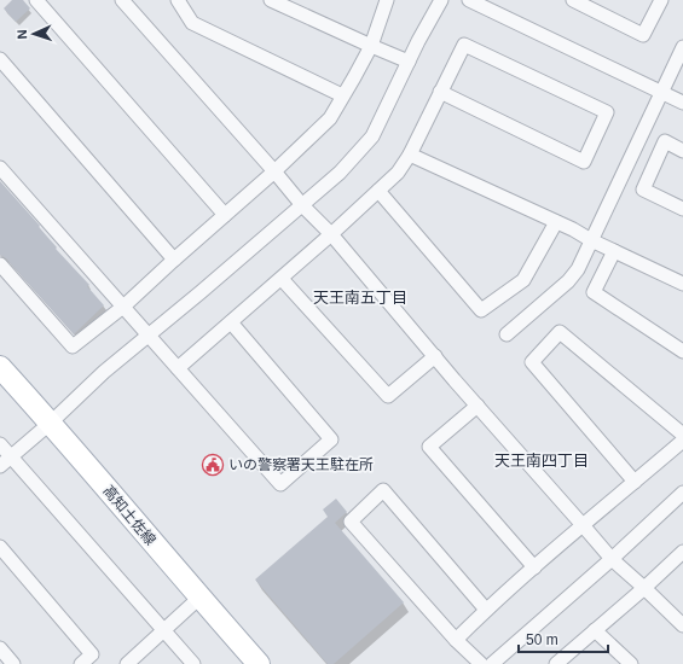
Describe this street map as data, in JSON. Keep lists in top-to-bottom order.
{
  "streets": {
    "main road": ["高知土佐線"]
  },
  "districts": ["天王南五丁目", "天王南四丁目"],
  "places": {
    "public building": ["いの警察署天王駐在所"]
  },
  "scale_bar": "50 m",
  "north": "left"
}
